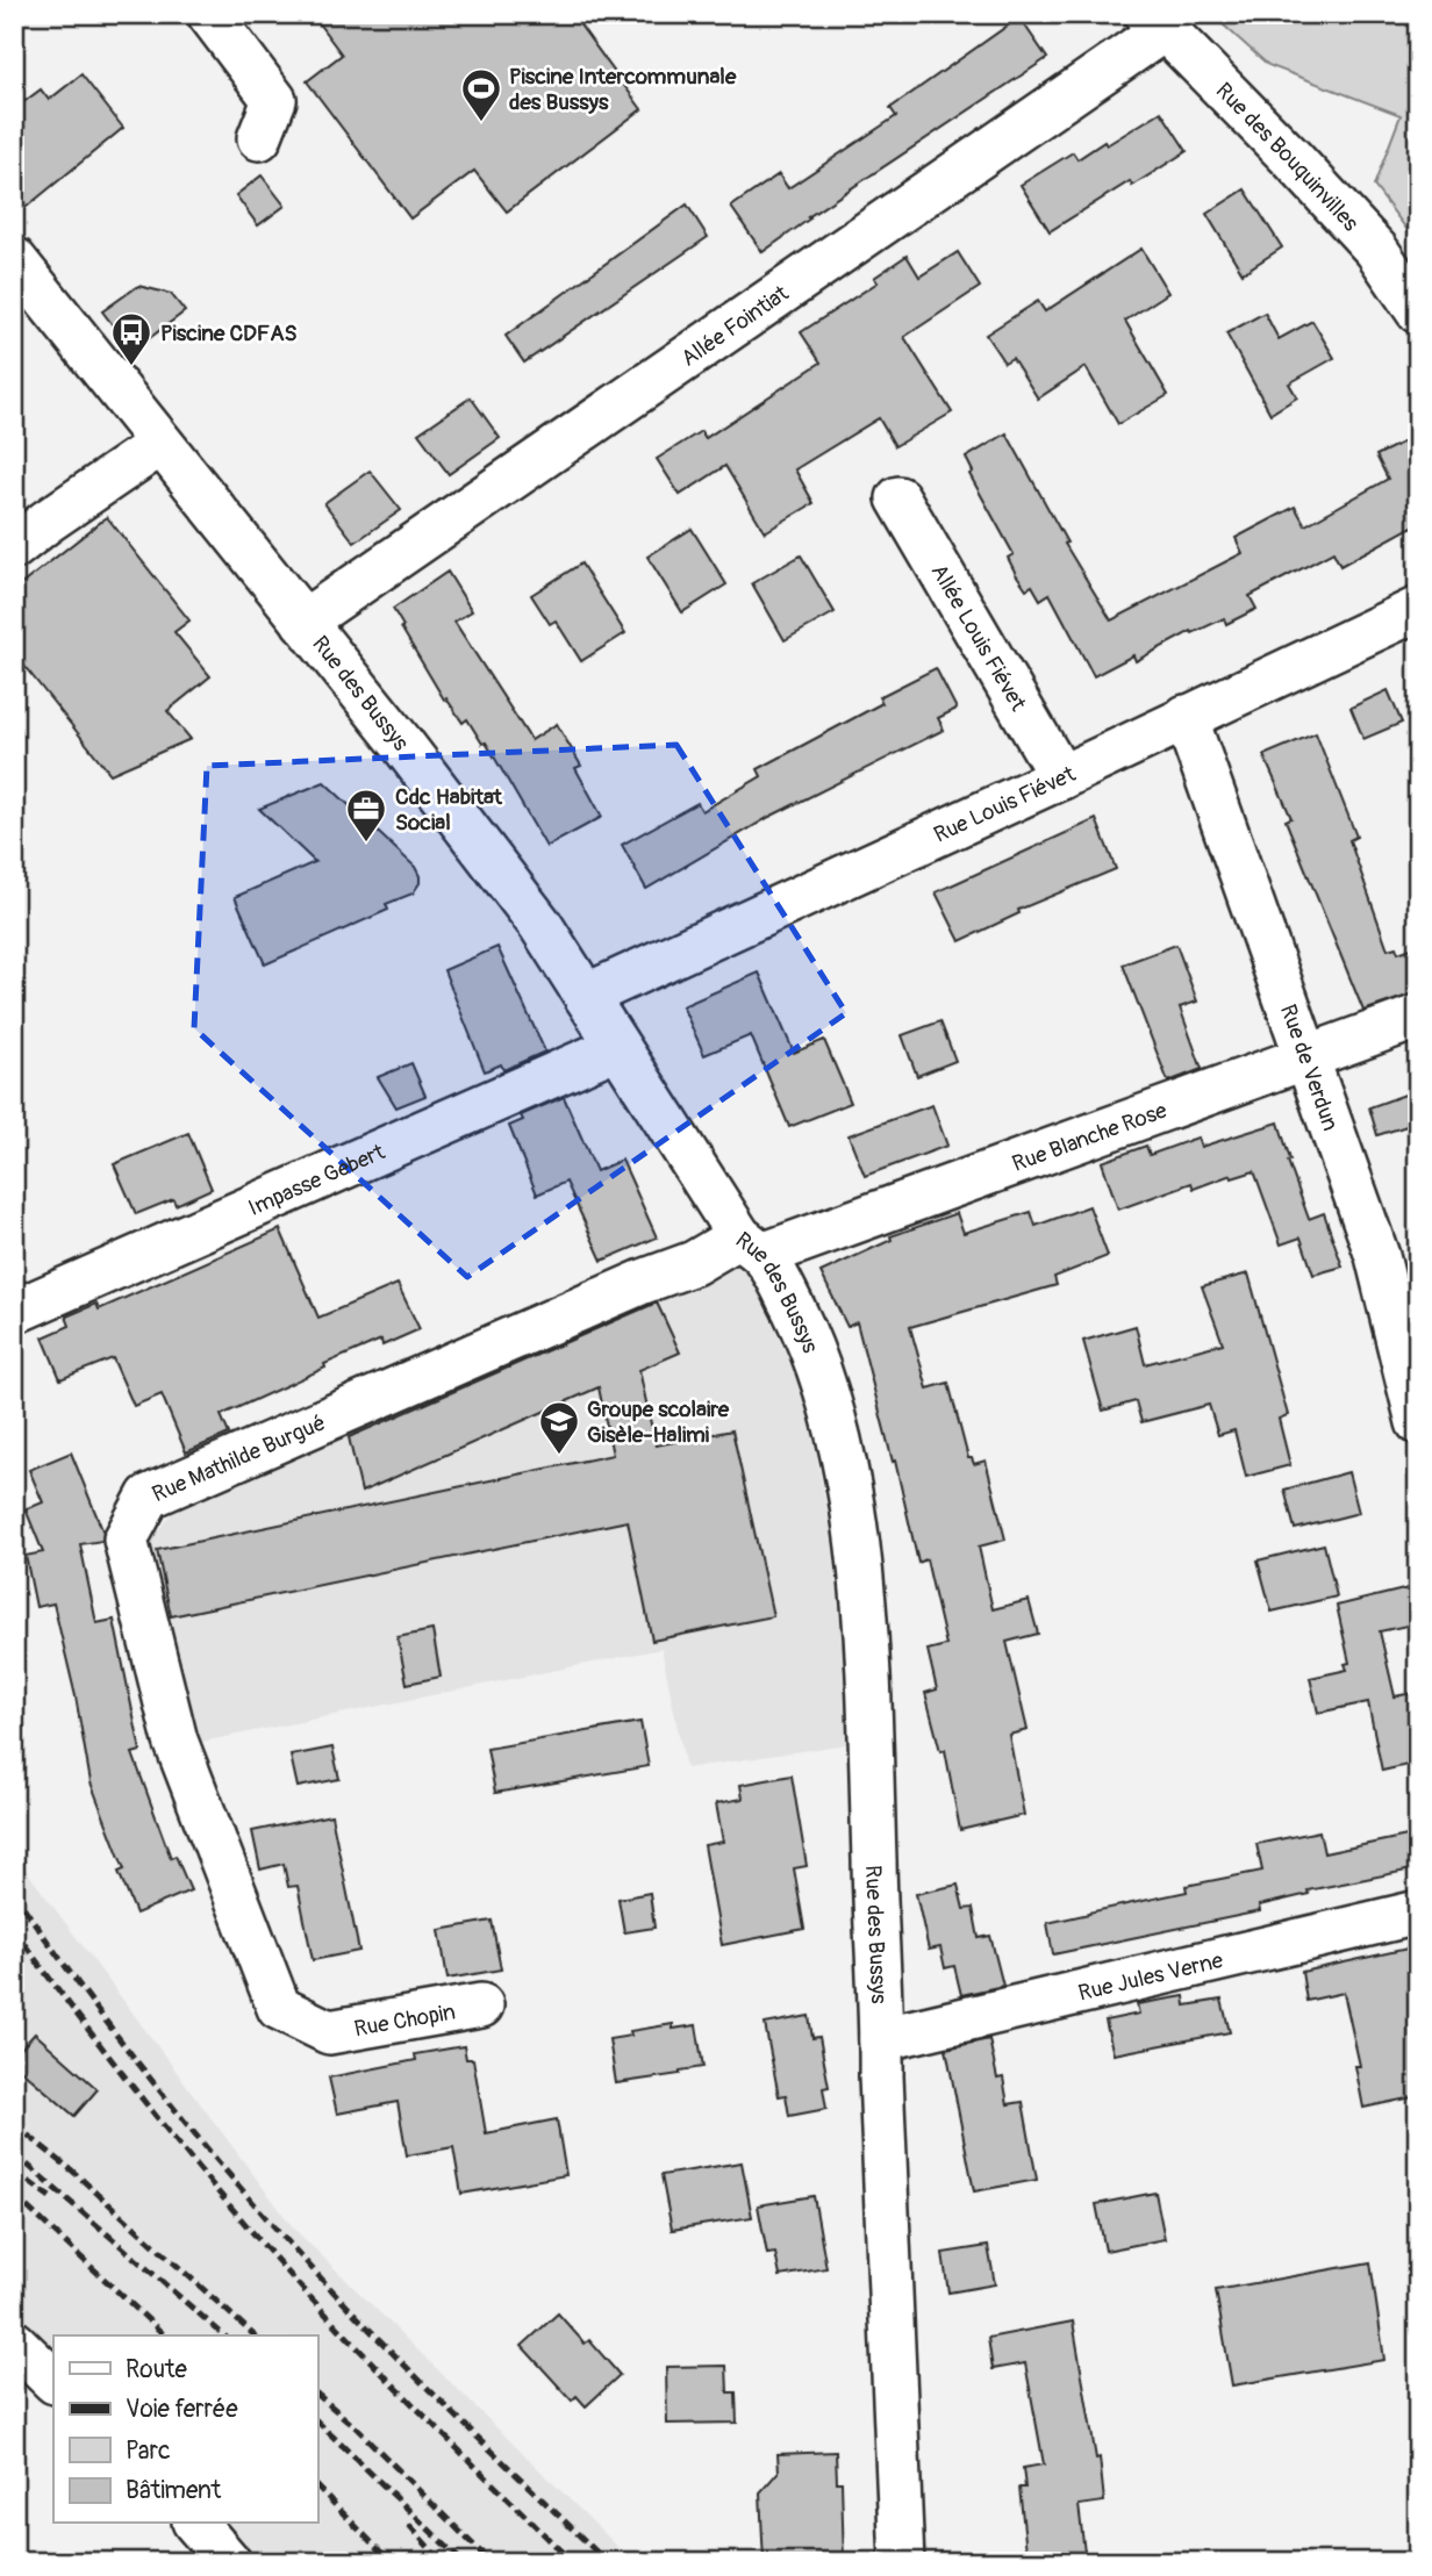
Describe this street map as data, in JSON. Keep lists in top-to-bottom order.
{
  "streets": {
    "street": [
      "Rue des Bouquinvilles",
      "Allée Fointiat",
      "Allée Louis Fiévet",
      "Rue des Bussys",
      "Rue Louis Fiévet",
      "Rue de Verdun",
      "Rue Blanche Rose",
      "Impasse Gebert",
      "Rue Mathilde Burgué",
      "Rue Jules Verne",
      "Rue Chopin"
    ]
  },
  "crossings": [
    ["Rue des Bouquinvilles", "Allée Fointiat"],
    ["Allée Fointiat", "Rue des Bussys"],
    ["Allée Louis Fiévet", "Rue Louis Fiévet"],
    ["Rue des Bussys", "Rue Louis Fiévet"],
    ["Rue des Bussys", "Rue Blanche Rose"],
    ["Rue des Bussys", "Impasse Gebert"],
    ["Rue des Bussys", "Rue Mathilde Burgué"],
    ["Rue des Bussys", "Rue Jules Verne"],
    ["Rue Louis Fiévet", "Rue de Verdun"],
    ["Rue de Verdun", "Rue Blanche Rose"],
    ["Rue Blanche Rose", "Rue Mathilde Burgué"],
    ["Rue Mathilde Burgué", "Rue Chopin"]
  ],
  "places": {
    "sports": ["Piscine Intercommunale des Bussys"],
    "bus stop": ["Piscine CDFAS"],
    "office": ["Cdc Habitat Social"],
    "school or university": ["Groupe scolaire Gisèle-Halimi"]
  },
  "legend": [
    "Route",
    "Voie ferrée",
    "Parc",
    "Bâtiment"
  ]
}
